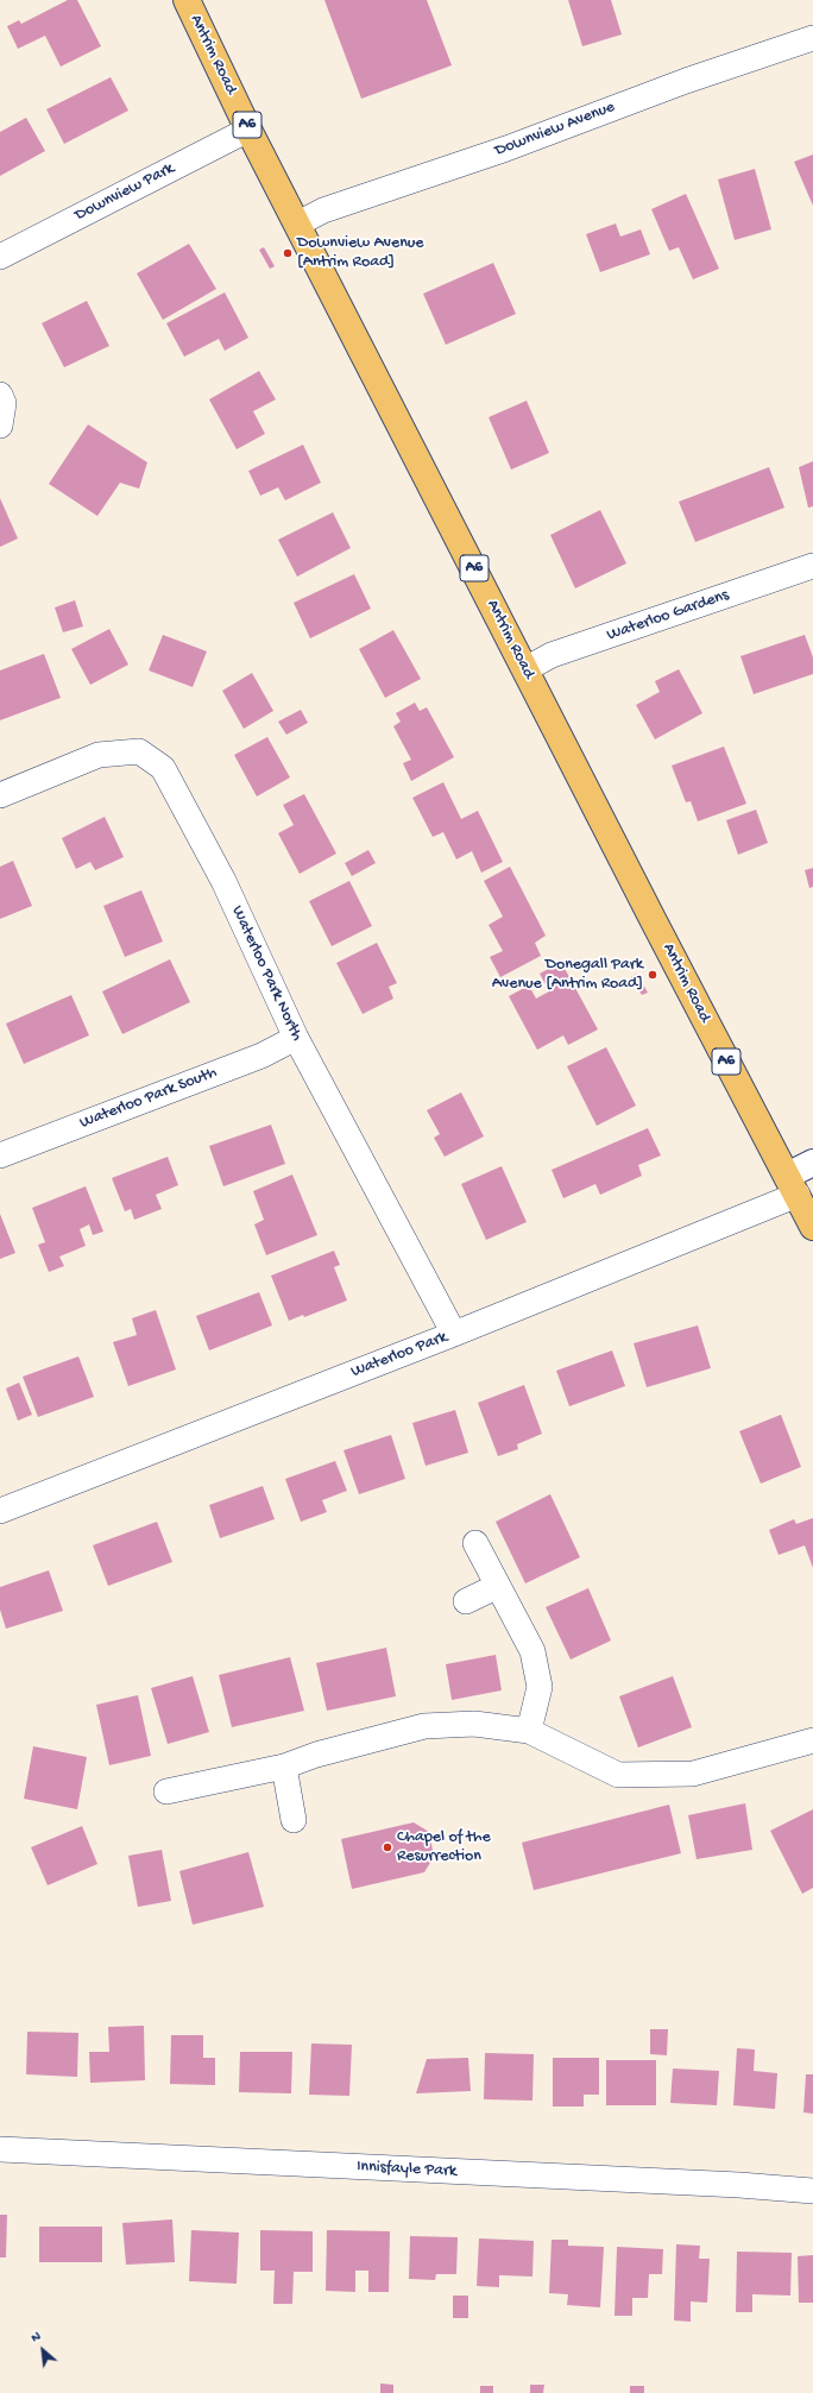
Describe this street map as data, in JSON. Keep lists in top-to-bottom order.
{
  "streets": {
    "main road": ["Antrim Road", "A6"],
    "street": [
      "Downview Avenue",
      "Downview Park",
      "Waterloo Gardens",
      "Waterloo Park North",
      "Waterloo Park South",
      "Waterloo Park",
      "Innisfayle Park"
    ]
  },
  "crossings": [
    ["Antrim Road", "Downview Avenue"],
    ["Antrim Road", "Downview Park"],
    ["Antrim Road", "Waterloo Gardens"],
    ["Antrim Road", "Waterloo Park"],
    ["Waterloo Park North", "Waterloo Park South"],
    ["Waterloo Park North", "Waterloo Park"]
  ],
  "places": ["Downview Avenue [Antrim Road]", "Donegall Park Avenue [Antrim Road]", "Chapel of the Resurrection"],
  "north": "top left"
}
